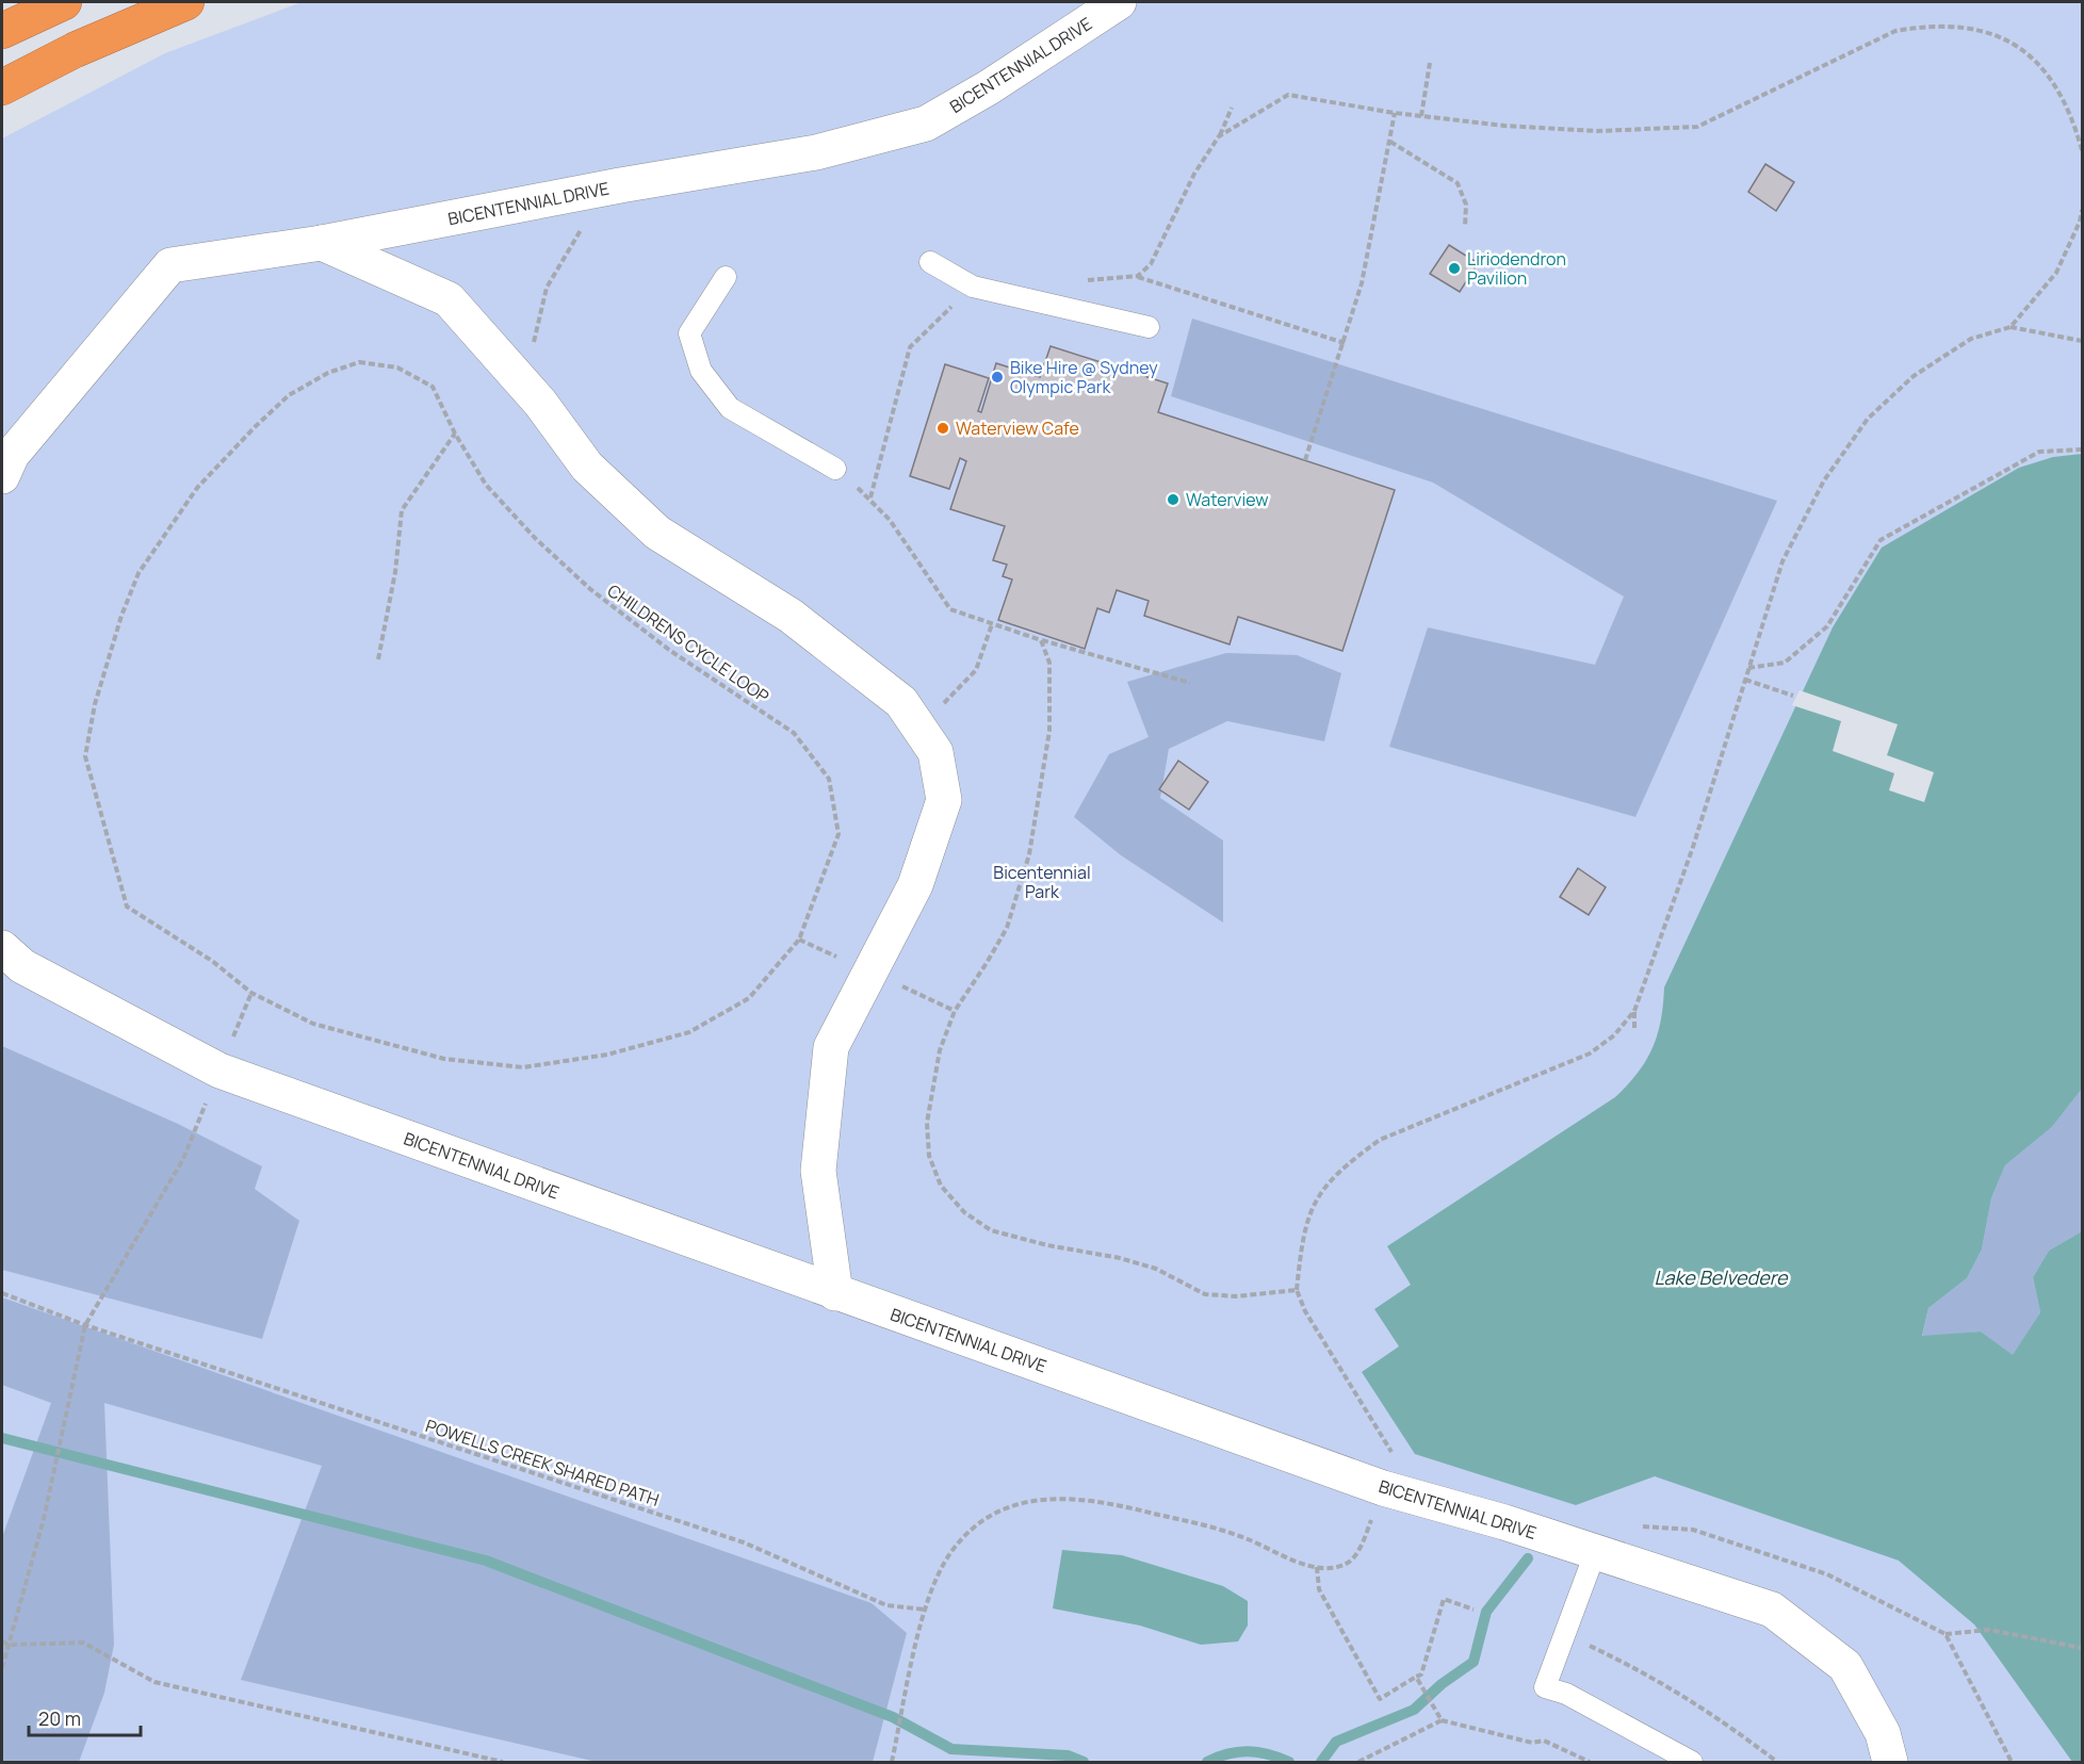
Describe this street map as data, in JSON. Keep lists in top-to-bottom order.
{
  "streets": {
    "street": ["BICENTENNIAL DRIVE"],
    "path": ["CHILDRENS CYCLE LOOP", "POWELLS CREEK SHARED PATH"]
  },
  "water": ["Lake Belvedere"],
  "parks": ["Bicentennial Park"],
  "places": [
    "Liriodendron Pavilion",
    "Bike Hire @ Sydney Olympic Park",
    "Waterview Cafe",
    "Waterview"
  ],
  "scale_bar": "20 m"
}
